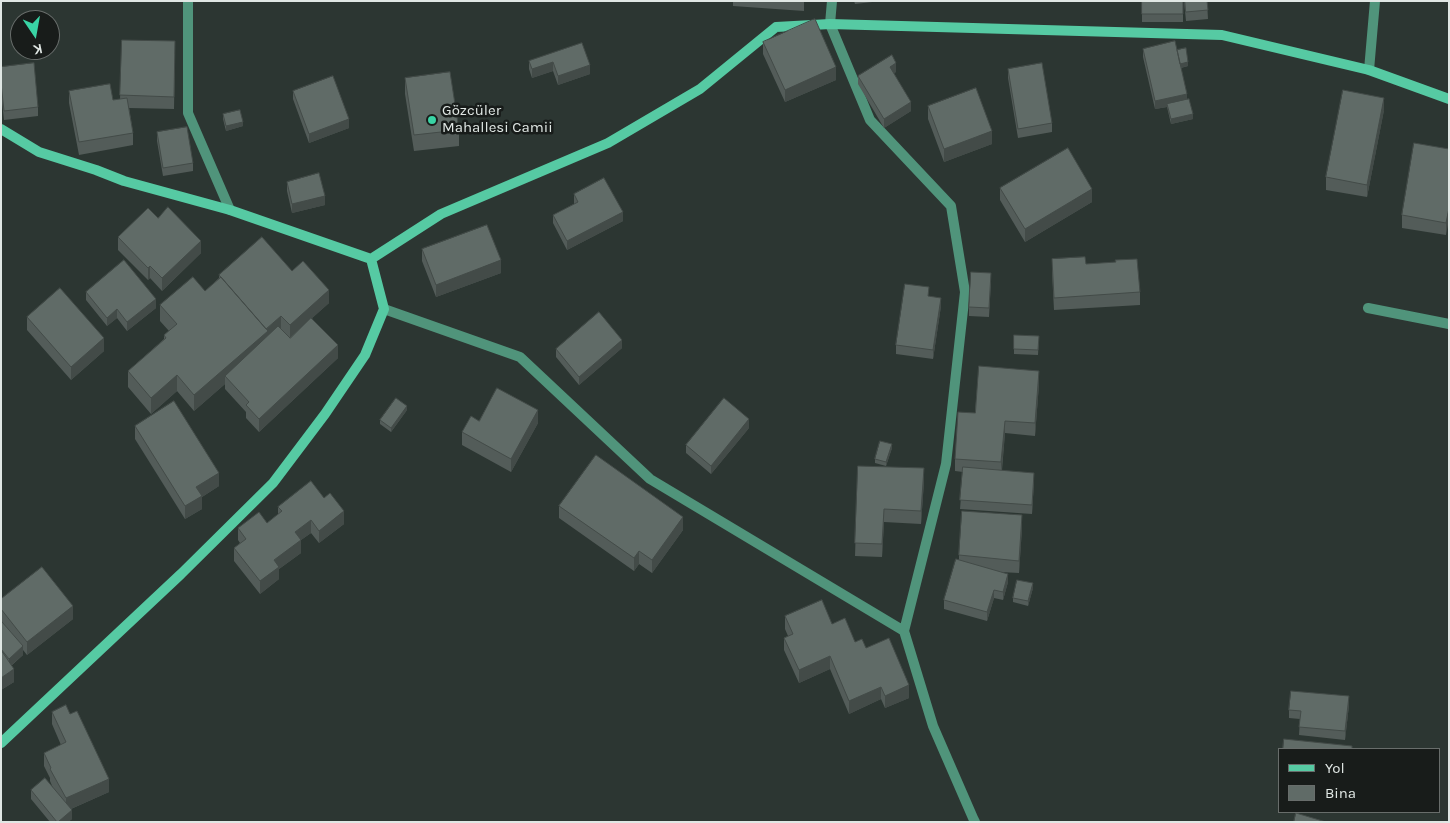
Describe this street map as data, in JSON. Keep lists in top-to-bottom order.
{
  "places": ["Gözcüler Mahallesi Camii"],
  "legend": ["Yol", "Bina"],
  "north": "bottom"
}
